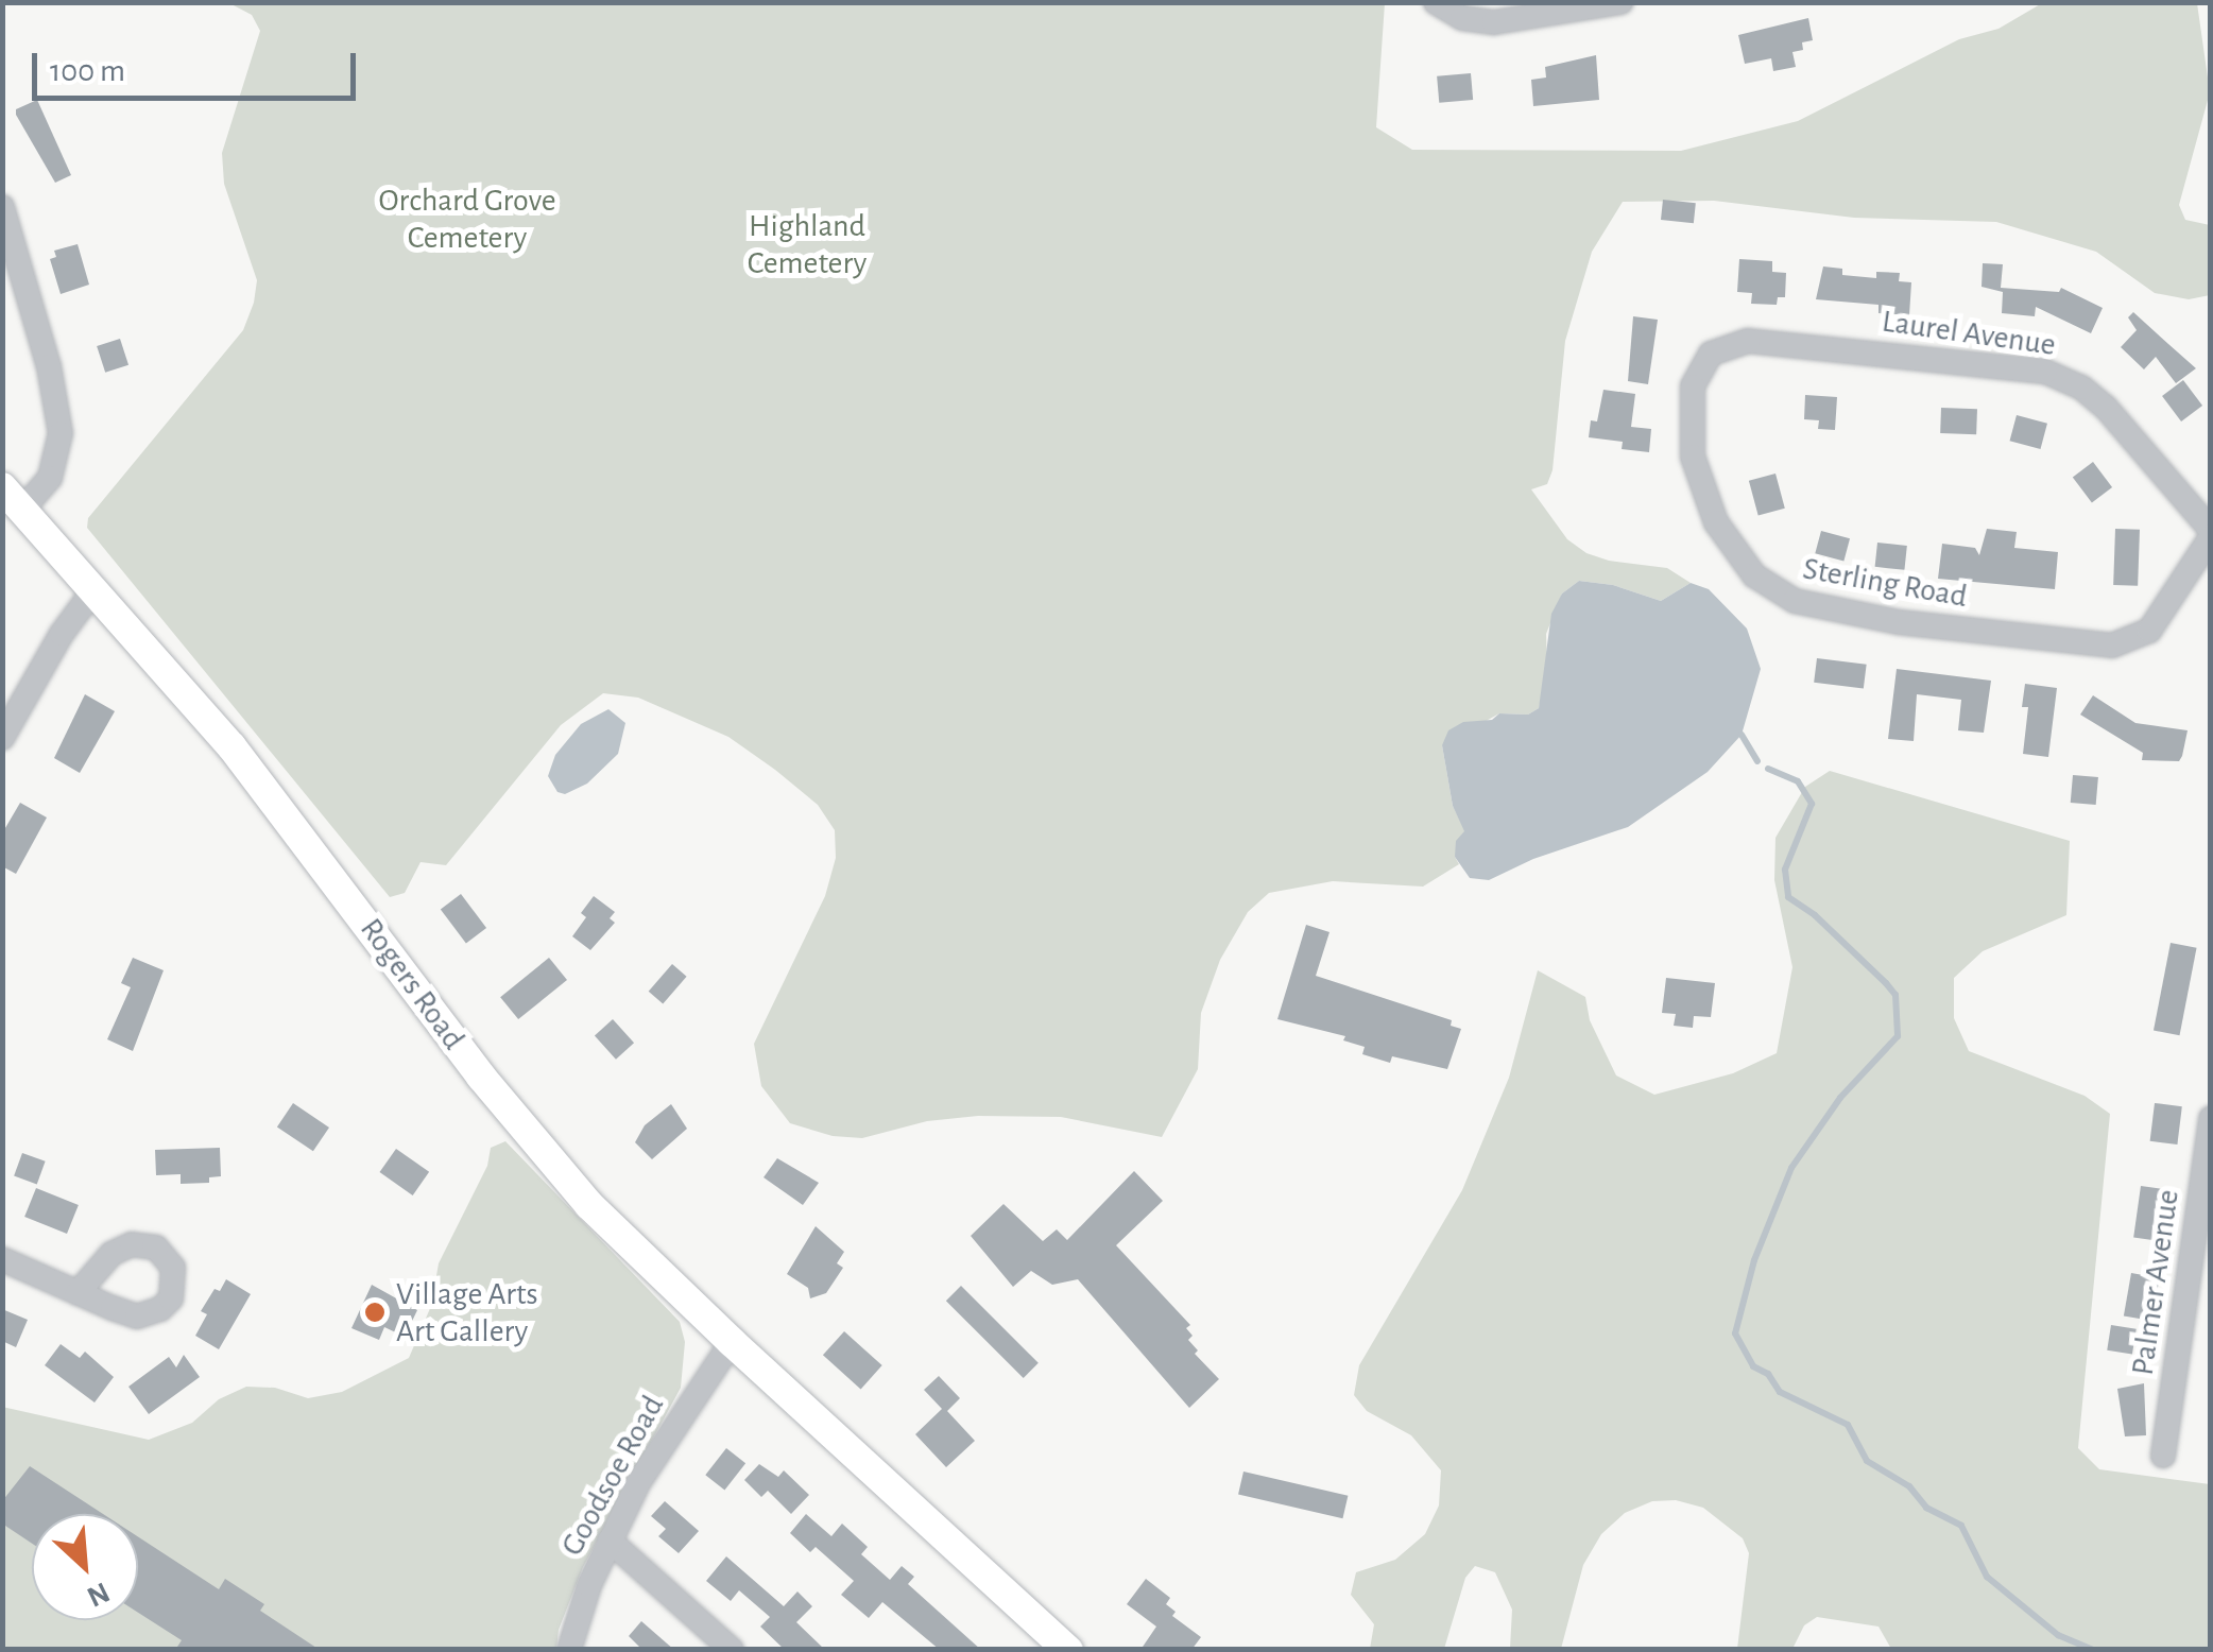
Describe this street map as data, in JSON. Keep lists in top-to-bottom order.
{
  "streets": {
    "main road": ["Rogers Road"],
    "street": [
      "Laurel Avenue",
      "Sterling Road",
      "Palmer Avenue",
      "Goodsoe Road"
    ]
  },
  "crossings": [
    ["Laurel Avenue", "Sterling Road"],
    ["Rogers Road", "Goodsoe Road"]
  ],
  "parks": ["Orchard Grove Cemetery", "Highland Cemetery"],
  "places": ["Village Arts Art Gallery"],
  "scale_bar": "100 m",
  "north": "bottom right"
}
